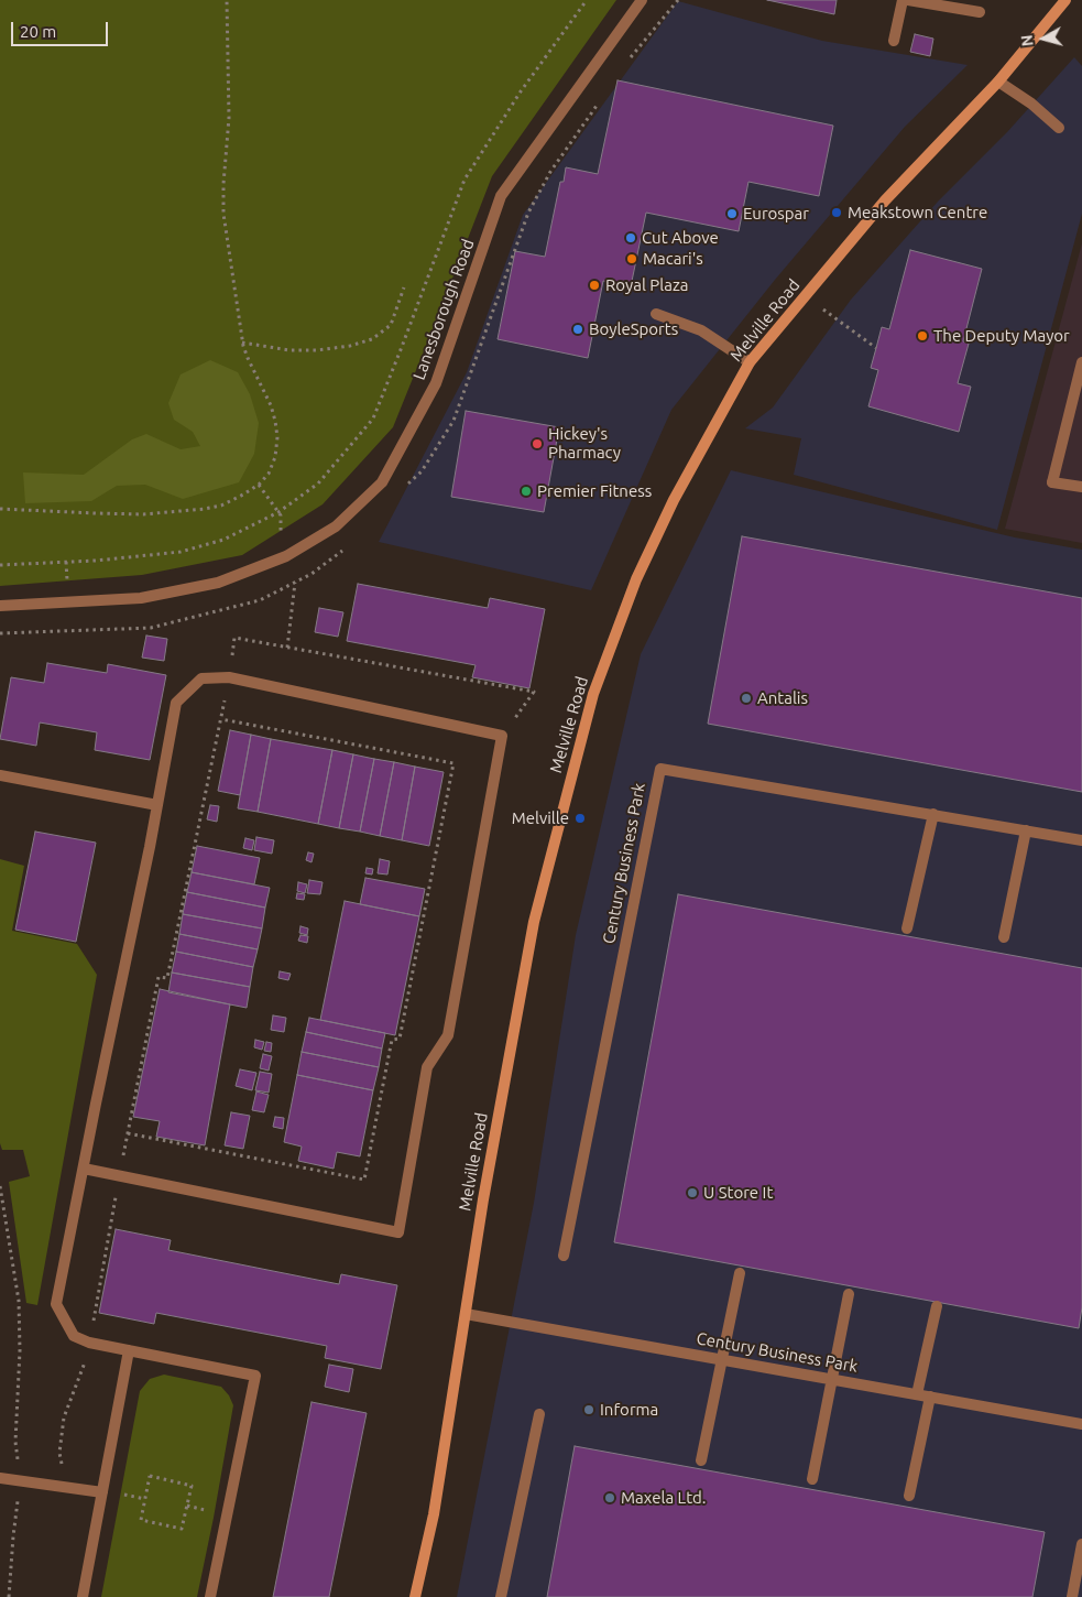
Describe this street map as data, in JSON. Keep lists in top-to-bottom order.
{
  "streets": {
    "street": ["Lanesborough Road", "Melville Road", "Century Business Park"]
  },
  "crossings": [
    ["Melville Road", "Century Business Park"]
  ],
  "places": [
    "Meakstown Centre",
    "Eurospar",
    "Cut Above",
    "Macari's",
    "Royal Plaza",
    "BoyleSports",
    "The Deputy Mayor",
    "Hickey's Pharmacy",
    "Premier Fitness",
    "Antalis",
    "Melville",
    "U Store It",
    "Informa",
    "Maxela Ltd."
  ],
  "scale_bar": "20 m",
  "north": "left"
}
